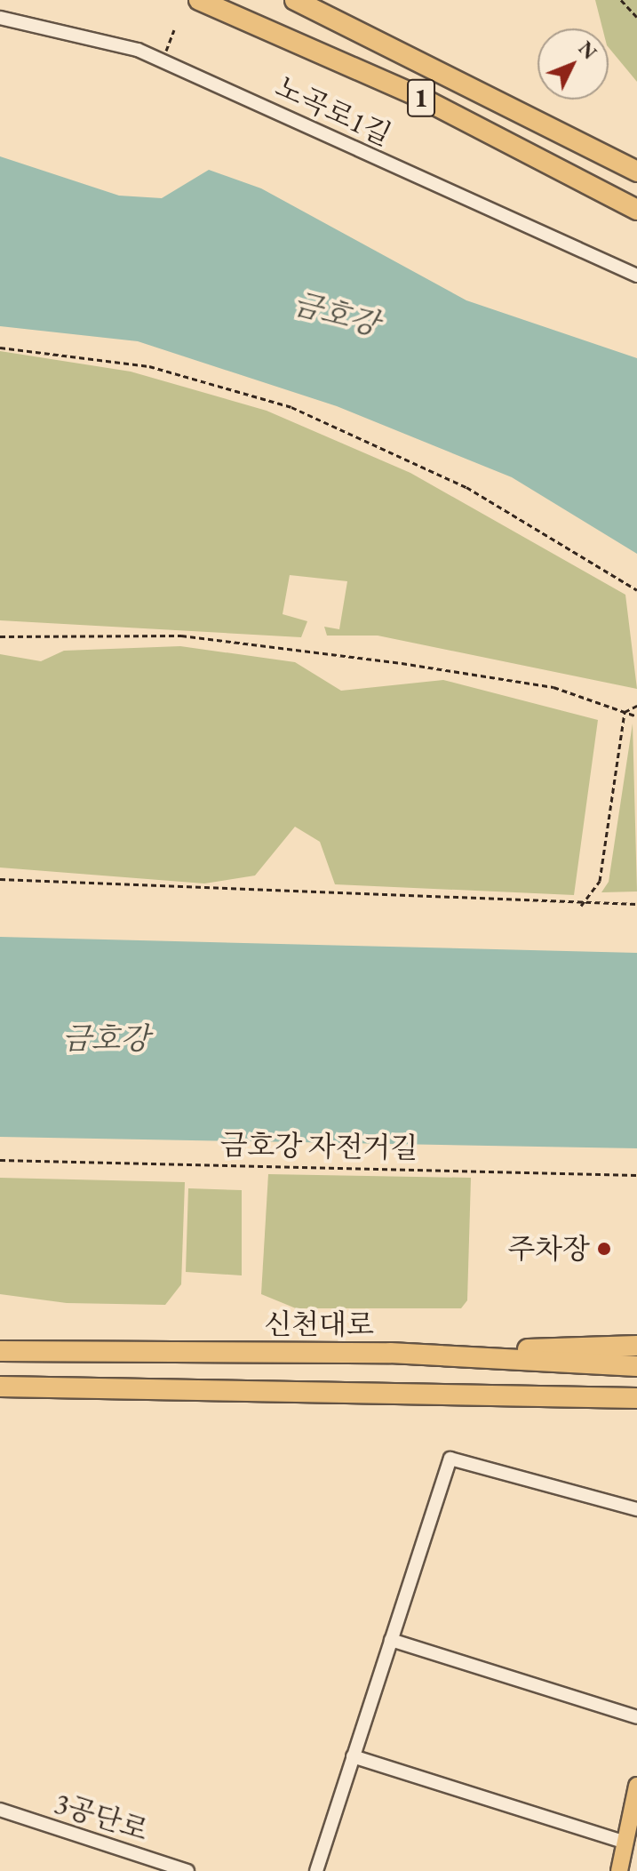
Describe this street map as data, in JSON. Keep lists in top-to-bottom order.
{
  "streets": {
    "highway": ["1", "신천대로"],
    "street": ["노곡로1길", "3공단로"],
    "path": ["금호강 자전거길"]
  },
  "water": ["금호강"],
  "places": ["주차장"],
  "north": "top right"
}
